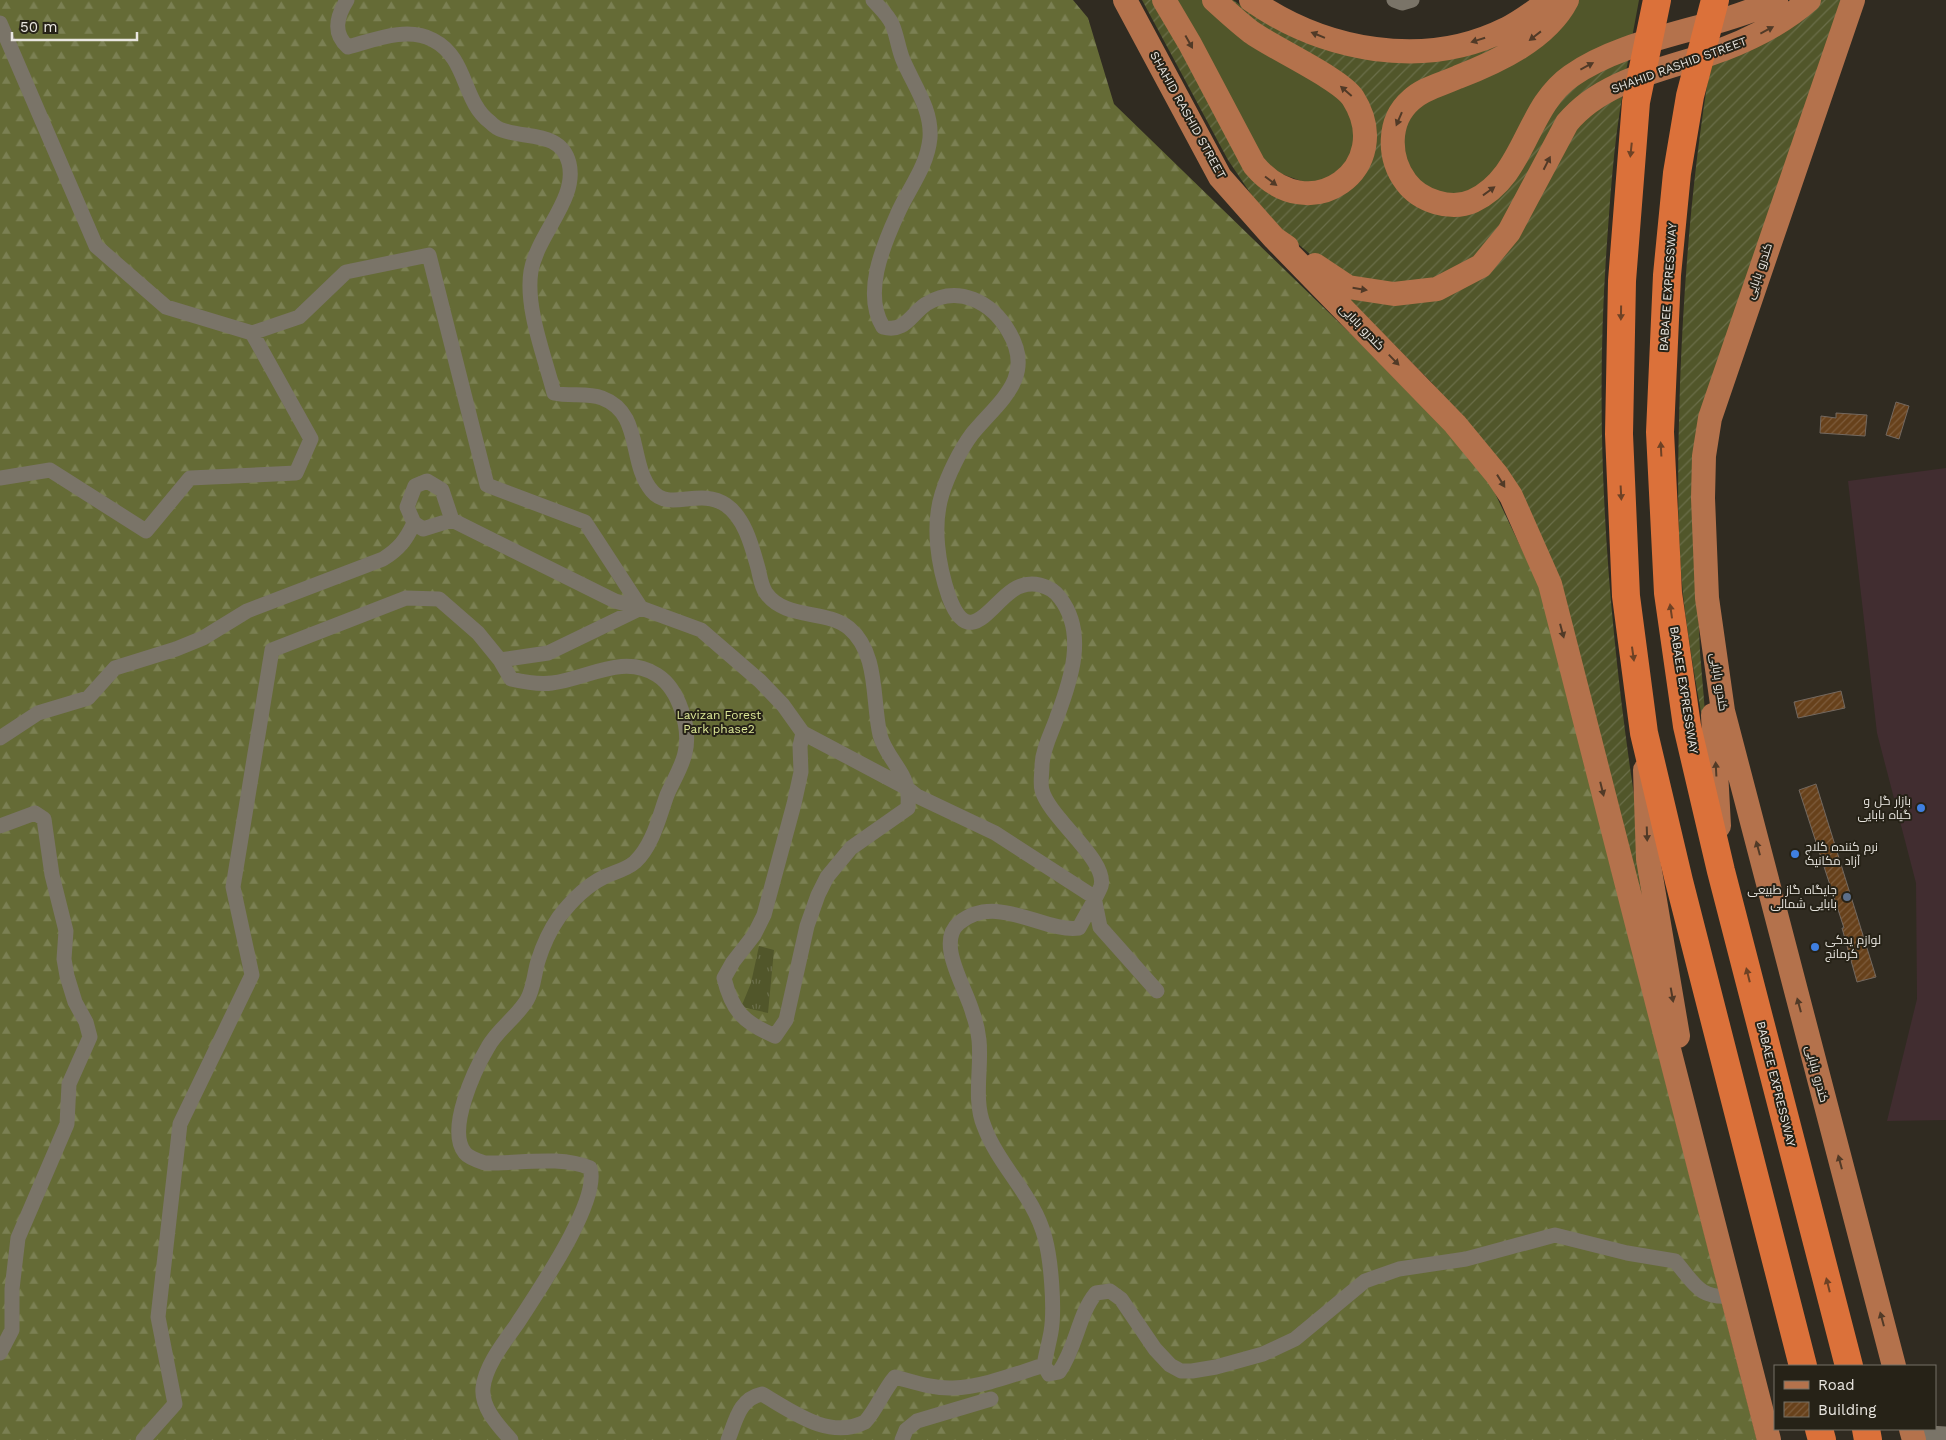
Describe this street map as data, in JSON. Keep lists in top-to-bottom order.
{
  "streets": {
    "highway": ["BABAEE EXPRESSWAY"],
    "main road": ["SHAHID RASHID STREET", "کندرو بابایی"]
  },
  "crossings": [
    ["SHAHID RASHID STREET", "کندرو بابایی"]
  ],
  "one_way": ["SHAHID RASHID STREET"],
  "parks": ["Lavizan Forest Park phase2"],
  "places": [
    "بازار گل و گیاه بابایی",
    "نرم کننده کلاچ آزاد مکانیک",
    "جایگاه گاز طبیعی بابایی شمالی",
    "لوازم یدکی کرمانج"
  ],
  "legend": ["Road", "Building"],
  "scale_bar": "50 m"
}
